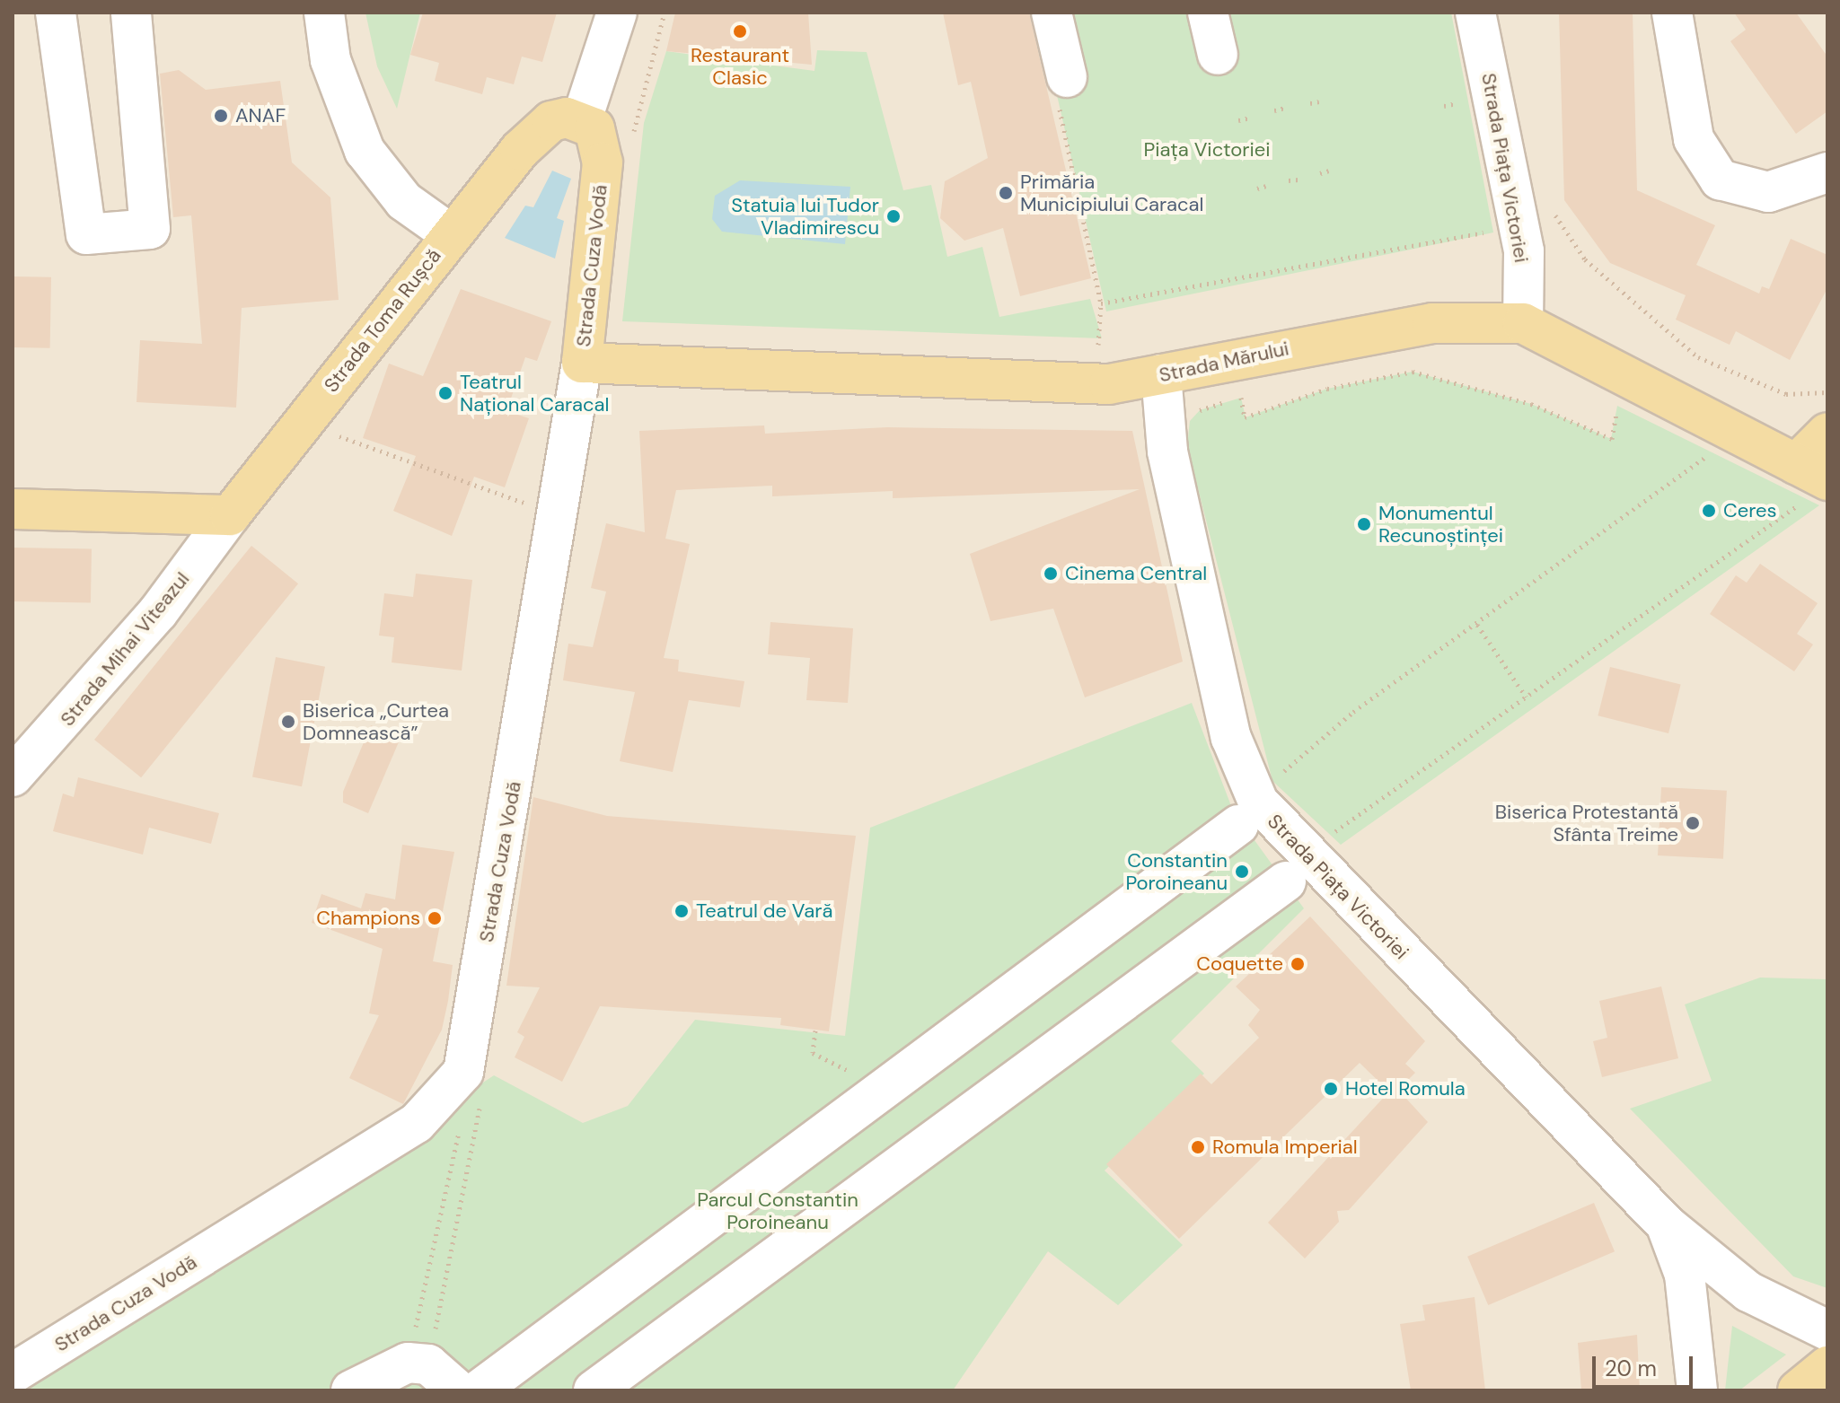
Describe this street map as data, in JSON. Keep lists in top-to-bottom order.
{
  "streets": {
    "main road": ["Strada Cuza Vodă", "Strada Toma Rușcă", "Strada Mărului"],
    "street": ["Strada Piața Victoriei", "Strada Mihai Viteazul"]
  },
  "crossings": [
    ["Strada Piața Victoriei", "Strada Mărului"],
    ["Strada Cuza Vodă", "Strada Mărului"],
    ["Strada Toma Rușcă", "Strada Mihai Viteazul"]
  ],
  "parks": ["Piața Victoriei", "Parcul Constantin Poroineanu"],
  "places": [
    "Restaurant Clasic",
    "ANAF",
    "Primăria Municipiului Caracal",
    "Statuia lui Tudor Vladimirescu",
    "Teatrul Național Caracal",
    "Ceres",
    "Monumentul Recunoștinței",
    "Cinema Central",
    "Biserica „Curtea Domnească”",
    "Biserica Protestantă Sfânta Treime",
    "Constantin Poroineanu",
    "Teatrul de Vară",
    "Champions",
    "Coquette",
    "Hotel Romula",
    "Romula Imperial"
  ],
  "scale_bar": "20 m"
}
